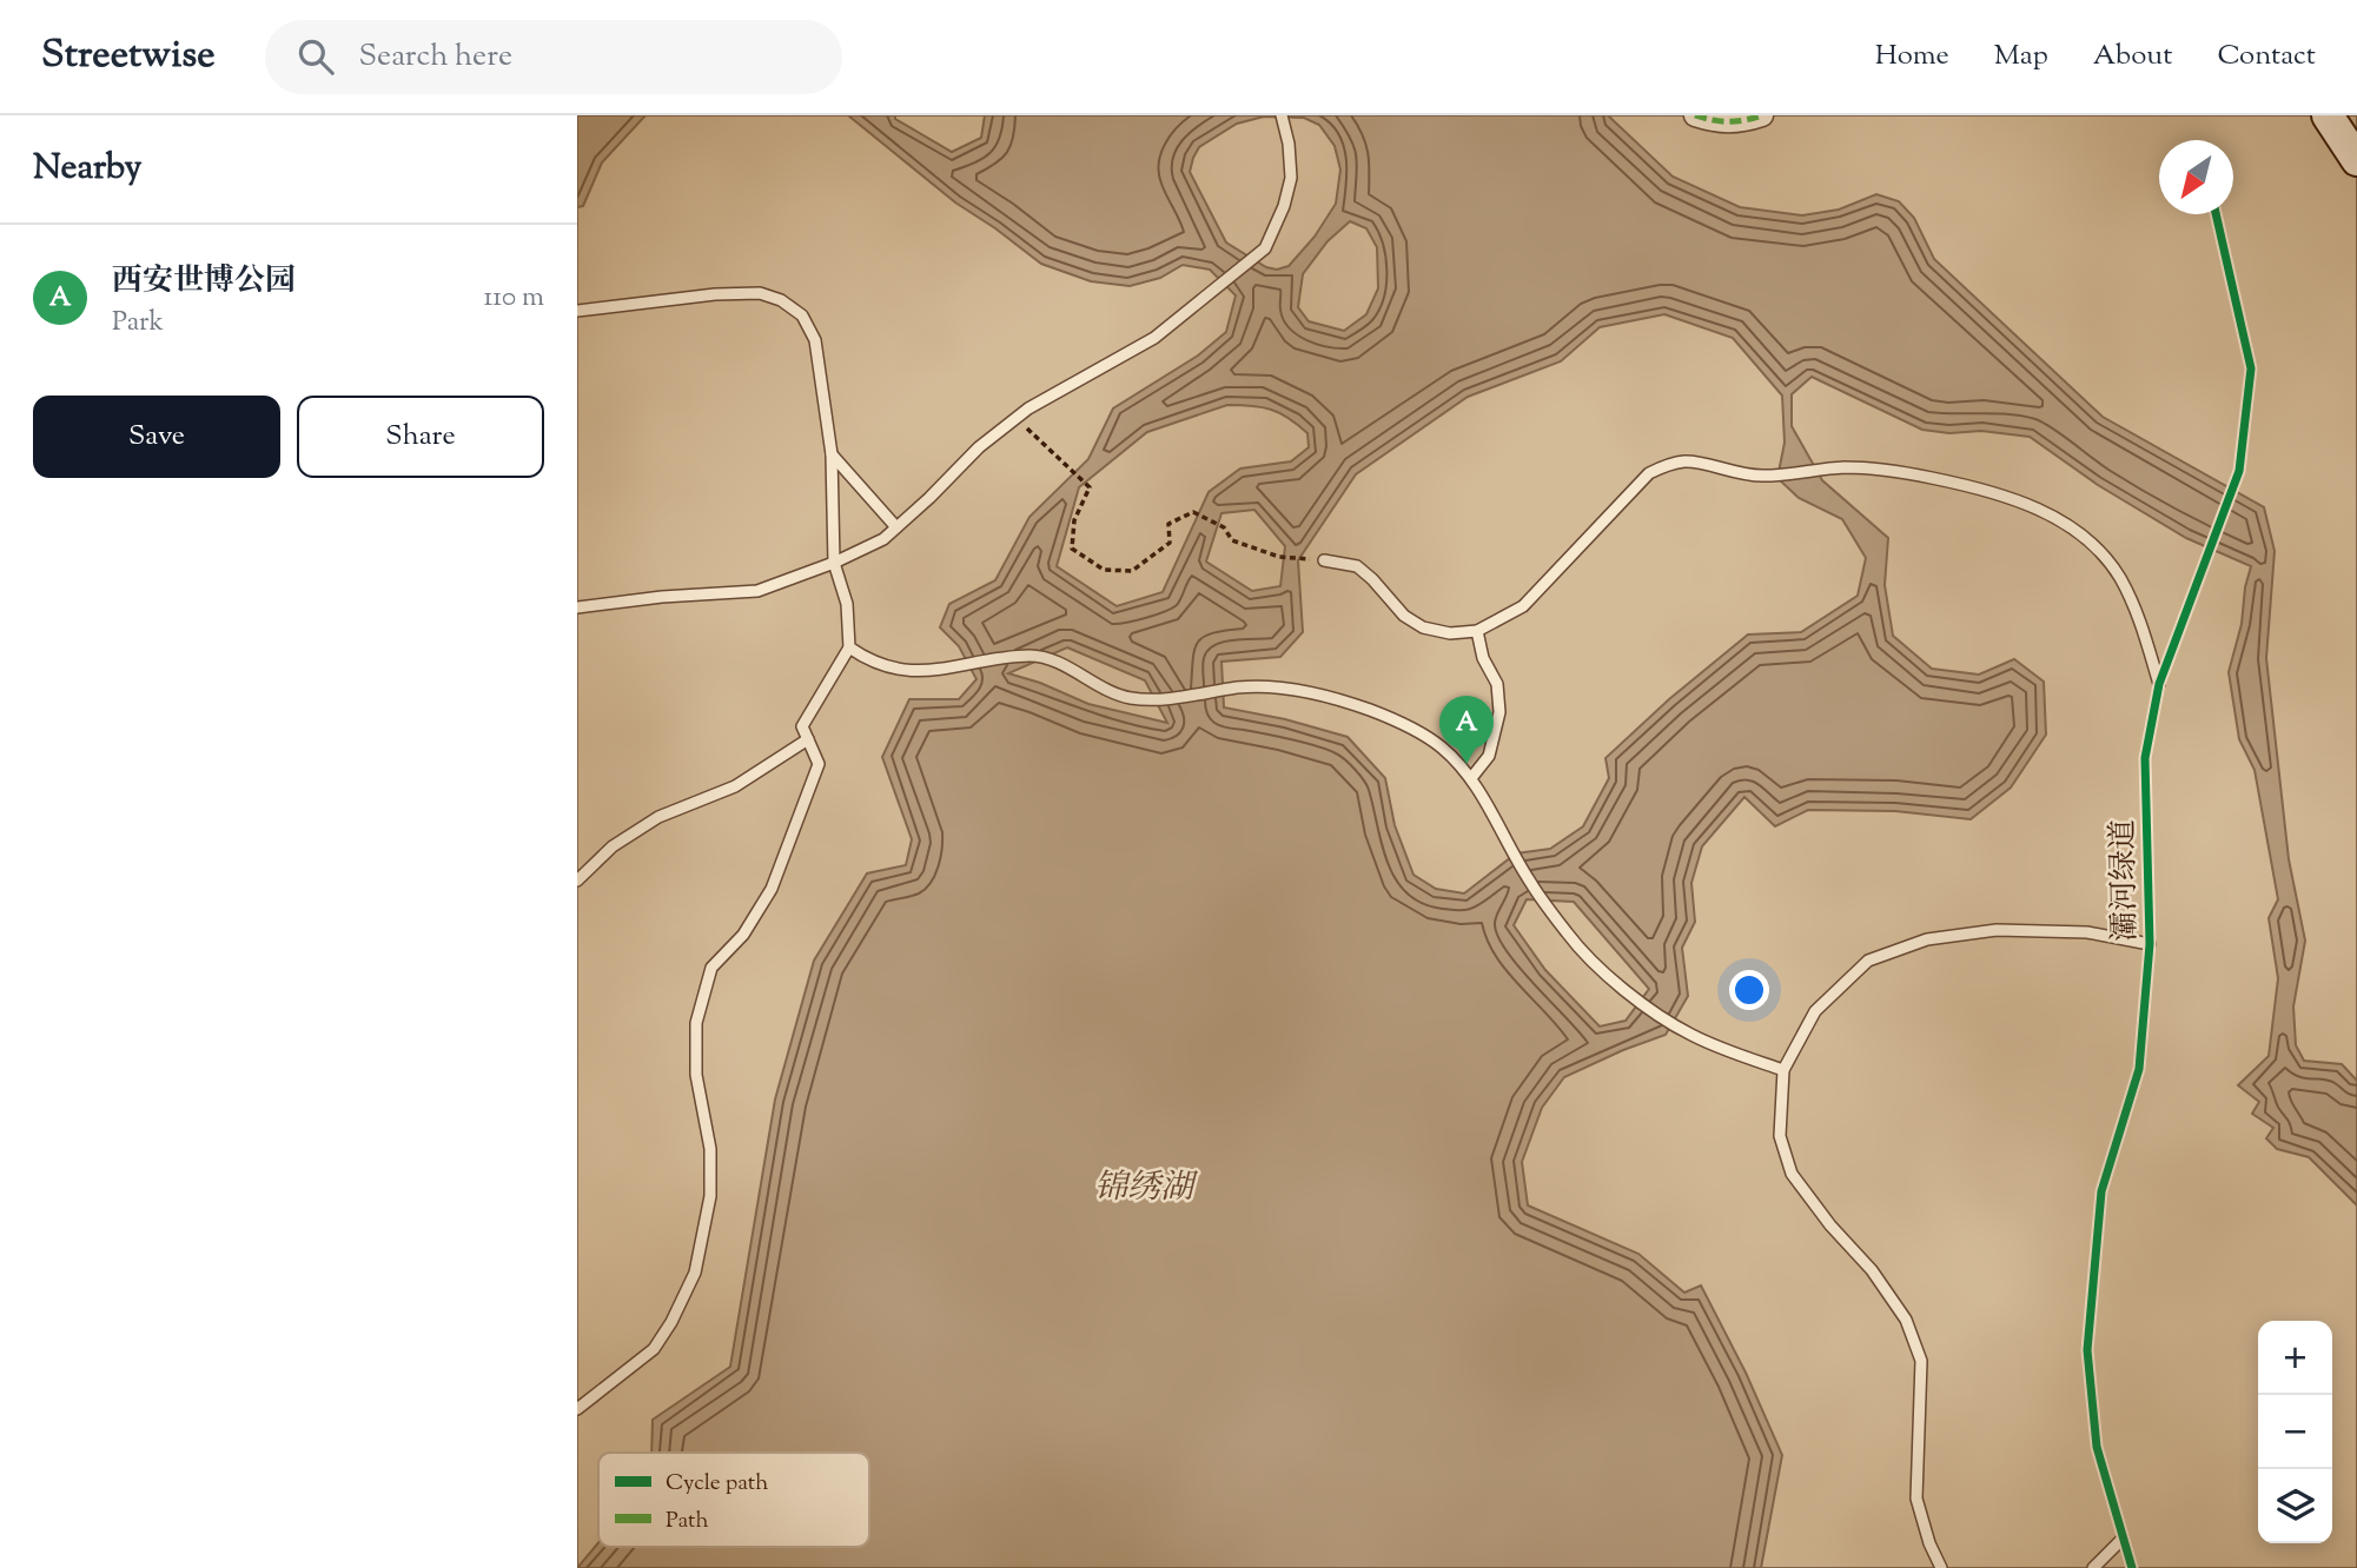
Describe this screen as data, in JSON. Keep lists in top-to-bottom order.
{
  "streets": {
    "cycle path": ["灞河绿道"]
  },
  "water": ["锦绣湖"],
  "legend": ["Cycle path", "Path"],
  "north": "bottom left",
  "page": {
    "header": "Streetwise",
    "search": "Search here",
    "nav": [
      "Home",
      "Map",
      "About",
      "Contact"
    ],
    "heading": "Nearby",
    "list": [
      {
        "mark": "A",
        "name": "西安世博公园",
        "note": "Park",
        "value": "110 m"
      }
    ],
    "buttons": ["Save", "Share"],
    "pins": "A",
    "map_buttons": ["+", "−"]
  }
}
